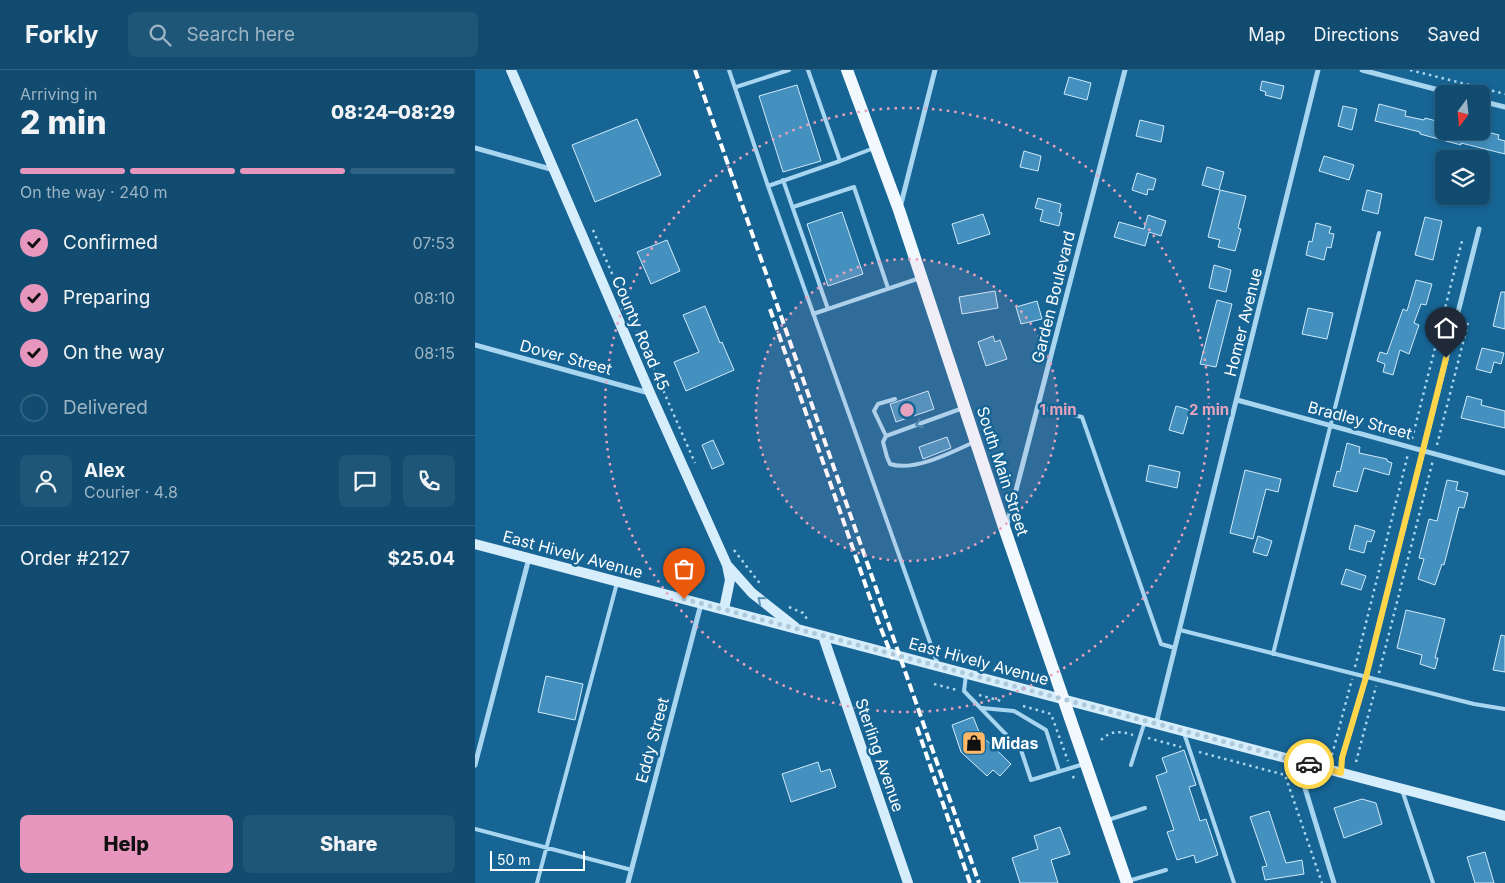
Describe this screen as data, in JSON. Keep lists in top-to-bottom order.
{
  "streets": {
    "main road": ["South Main Street"],
    "street": [
      "Garden Boulevard",
      "Homer Avenue",
      "County Road 45",
      "Dover Street",
      "Bradley Street",
      "East Hively Avenue",
      "Eddy Street",
      "Sterling Avenue"
    ]
  },
  "crossings": [
    ["Garden Boulevard", "South Main Street"],
    ["Homer Avenue", "Bradley Street"],
    ["Homer Avenue", "East Hively Avenue"],
    ["County Road 45", "Dover Street"],
    ["County Road 45", "East Hively Avenue"],
    ["South Main Street", "East Hively Avenue"],
    ["East Hively Avenue", "Eddy Street"],
    ["East Hively Avenue", "Sterling Avenue"]
  ],
  "places": {
    "shop": ["Midas"]
  },
  "scale_bar": "50 m",
  "north": "bottom",
  "page": {
    "header": "Forkly",
    "search": "Search here",
    "nav": ["Map", "Directions", "Saved"],
    "heading": ["2 min", "Arriving in", "08:24–08:29"],
    "panel": [
      "Alex",
      "Courier · 4.8",
      "Order #2127",
      "$25.04"
    ],
    "bar": "On the way · 240 m",
    "list": [
      ["Confirmed", "07:53"],
      ["Preparing", "08:10"],
      ["On the way", "08:15"],
      "Delivered"
    ],
    "buttons": ["Help", "Share"],
    "scale": "50 m"
  },
  "rings": ["1 min", "2 min"]
}
